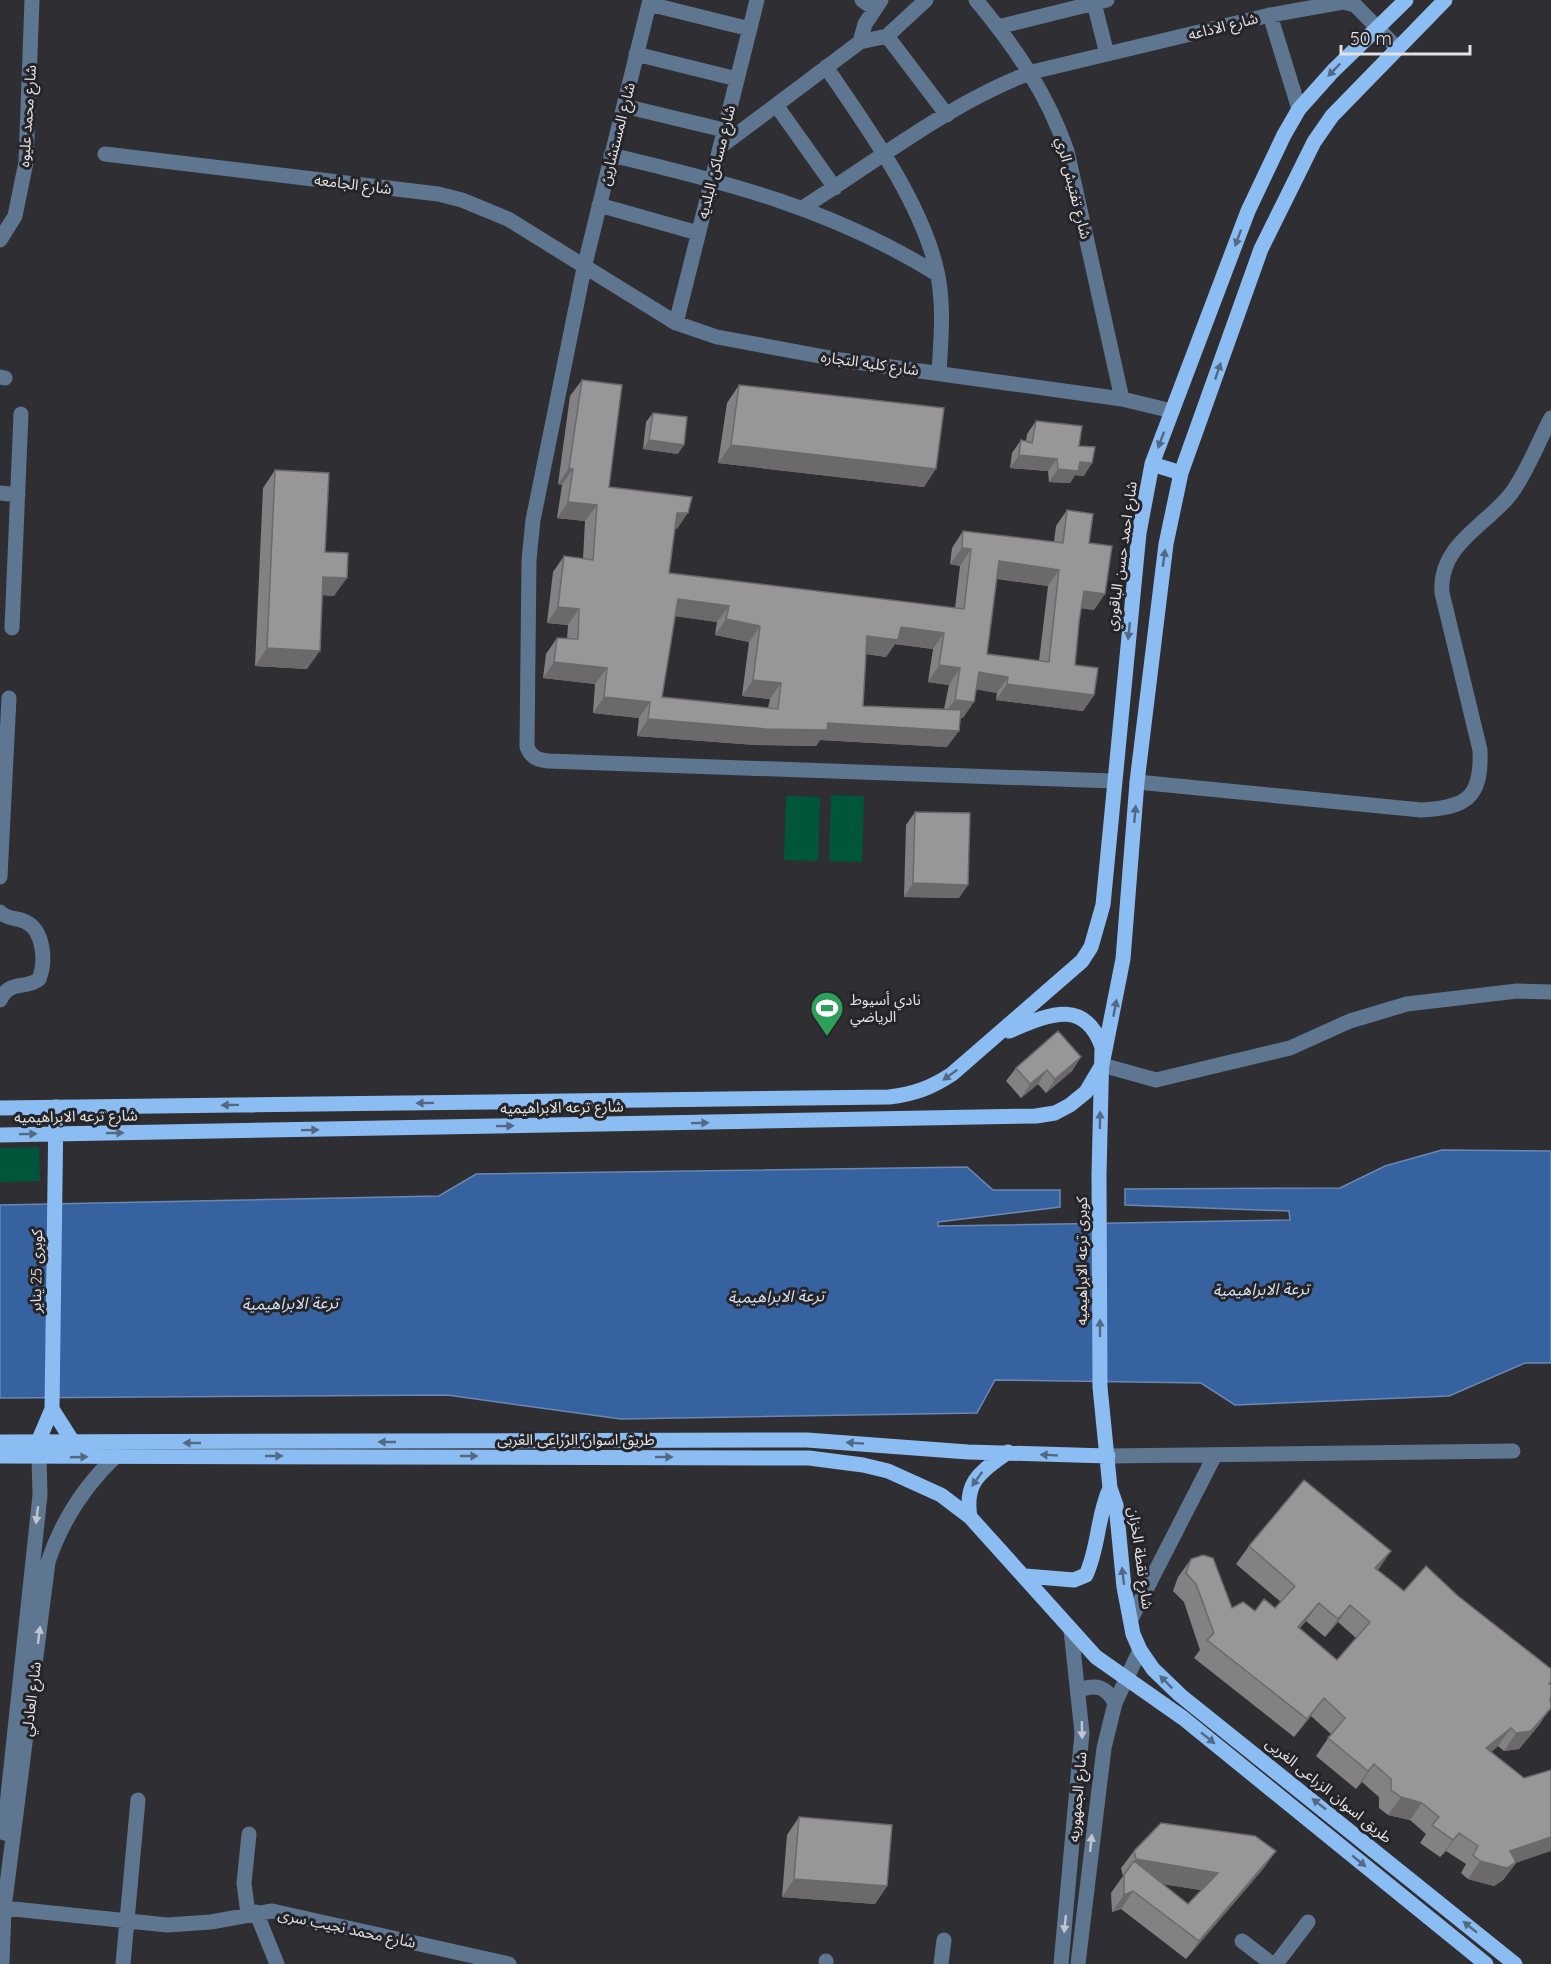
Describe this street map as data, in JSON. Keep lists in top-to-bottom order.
{
  "streets": {
    "main road": [
      "شارع احمد حسن الباقوري",
      "شارع ترعه الابراهيميه",
      "كوبرى ترعه الابراهيميه",
      "كوبرى 25 يناير",
      "طريق اسوان الزراعى الغربى",
      "شارع نقطة الخزان"
    ],
    "street": [
      "شارع الاذاعه",
      "شارع محمد عليوه",
      "شارع المستشارين",
      "شارع مساكن البلديه",
      "شارع الجامعه",
      "شارع تفتيش الري",
      "شارع كليه التجاره",
      "شارع العادلي",
      "شارع الجمهوريه",
      "شارع محمد نجيب سرى"
    ]
  },
  "crossings": [
    ["شارع الاذاعه", "شارع تفتيش الري"],
    ["شارع الاذاعه", "شارع احمد حسن الباقوري"],
    ["شارع المستشارين", "شارع الجامعه"],
    ["شارع المستشارين", "شارع كليه التجاره"],
    ["شارع المستشارين", "شارع احمد حسن الباقوري"],
    ["شارع مساكن البلديه", "شارع كليه التجاره"],
    ["شارع الجامعه", "شارع كليه التجاره"],
    ["شارع تفتيش الري", "شارع كليه التجاره"],
    ["شارع كليه التجاره", "شارع احمد حسن الباقوري"],
    ["شارع احمد حسن الباقوري", "شارع ترعه الابراهيميه"],
    ["شارع ترعه الابراهيميه", "كوبرى ترعه الابراهيميه"],
    ["شارع ترعه الابراهيميه", "كوبرى 25 يناير"],
    ["كوبرى ترعه الابراهيميه", "طريق اسوان الزراعى الغربى"],
    ["كوبرى ترعه الابراهيميه", "شارع نقطة الخزان"],
    ["كوبرى 25 يناير", "طريق اسوان الزراعى الغربى"],
    ["كوبرى 25 يناير", "شارع العادلي"],
    ["طريق اسوان الزراعى الغربى", "شارع نقطة الخزان"],
    ["طريق اسوان الزراعى الغربى", "شارع العادلي"],
    ["طريق اسوان الزراعى الغربى", "شارع الجمهوريه"],
    ["شارع العادلي", "شارع محمد نجيب سرى"]
  ],
  "one_way": ["كوبرى ترعه الابراهيميه", "شارع نقطة الخزان"],
  "water": ["ترعة الابراهيمية"],
  "places": {
    "sports": ["نادي أسيوط الرياضي"]
  },
  "scale_bar": "50 m"
}
